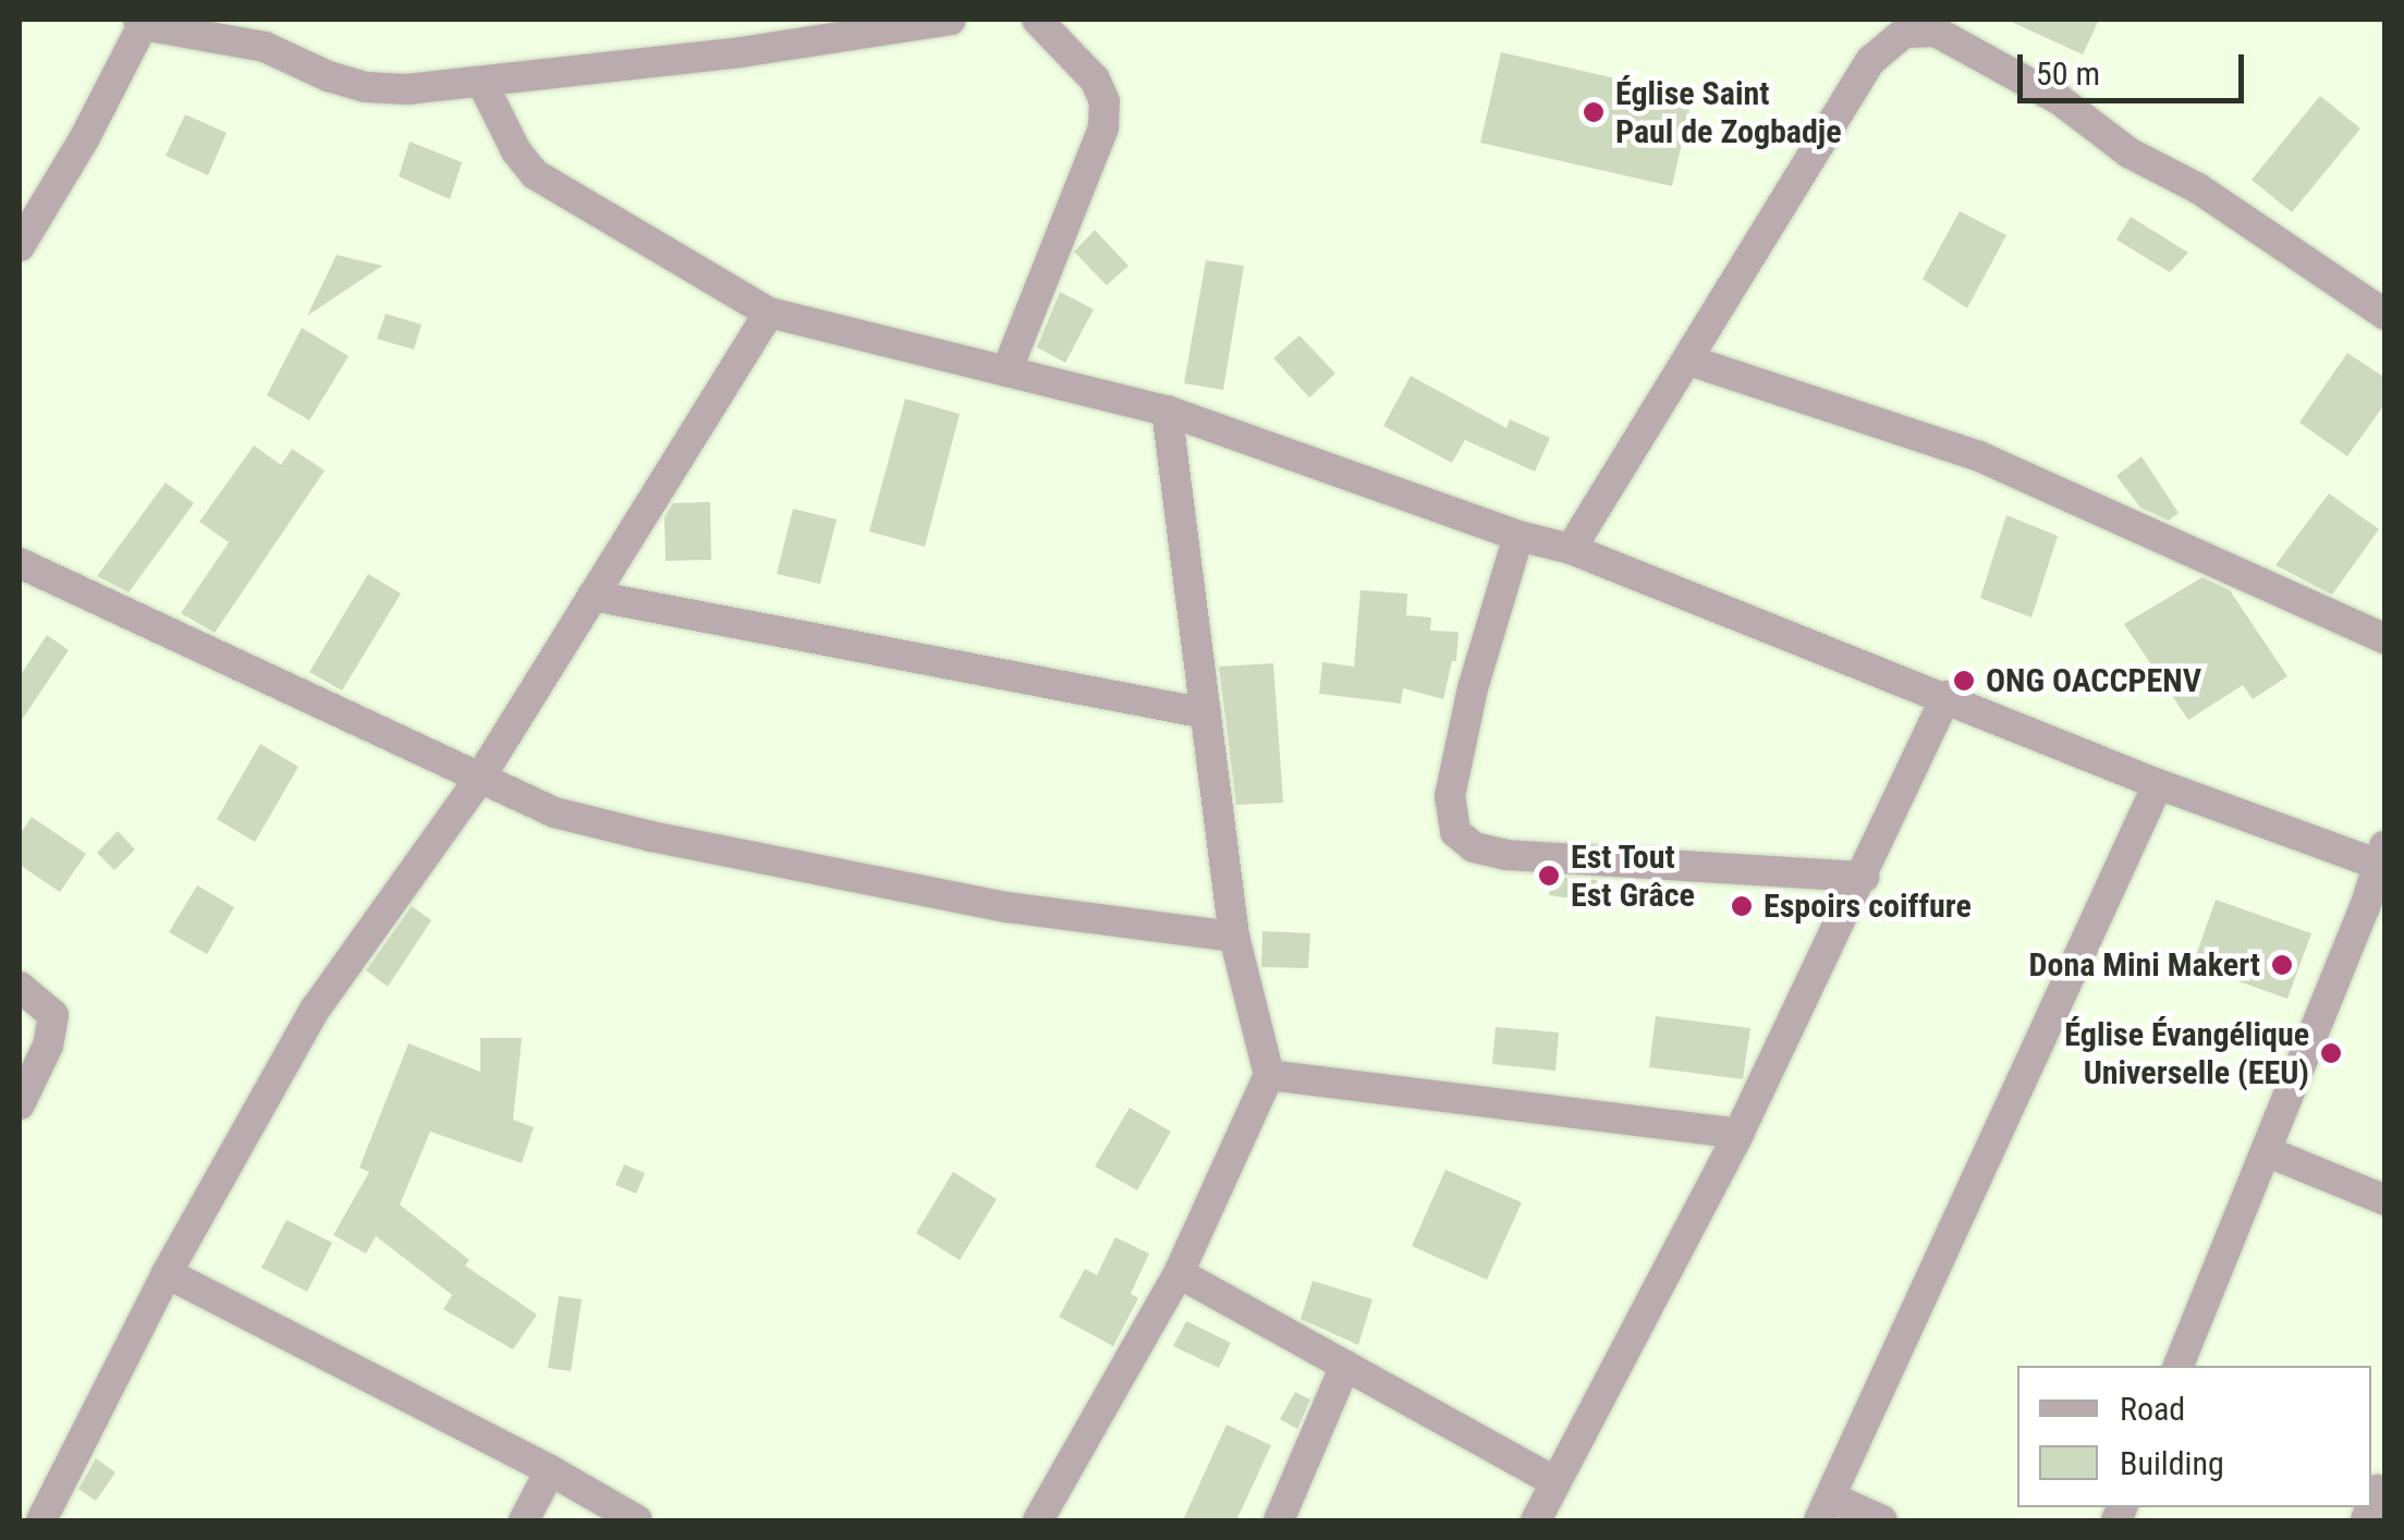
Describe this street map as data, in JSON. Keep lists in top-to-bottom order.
{
  "places": [
    "Église Saint Paul de Zogbadje",
    "ONG OACCPENV",
    "Est Tout Est Grâce",
    "Espoirs coiffure",
    "Dona Mini Makert",
    "Église Évangélique Universelle (EEU)"
  ],
  "legend": ["Road", "Building"],
  "scale_bar": "50 m"
}
